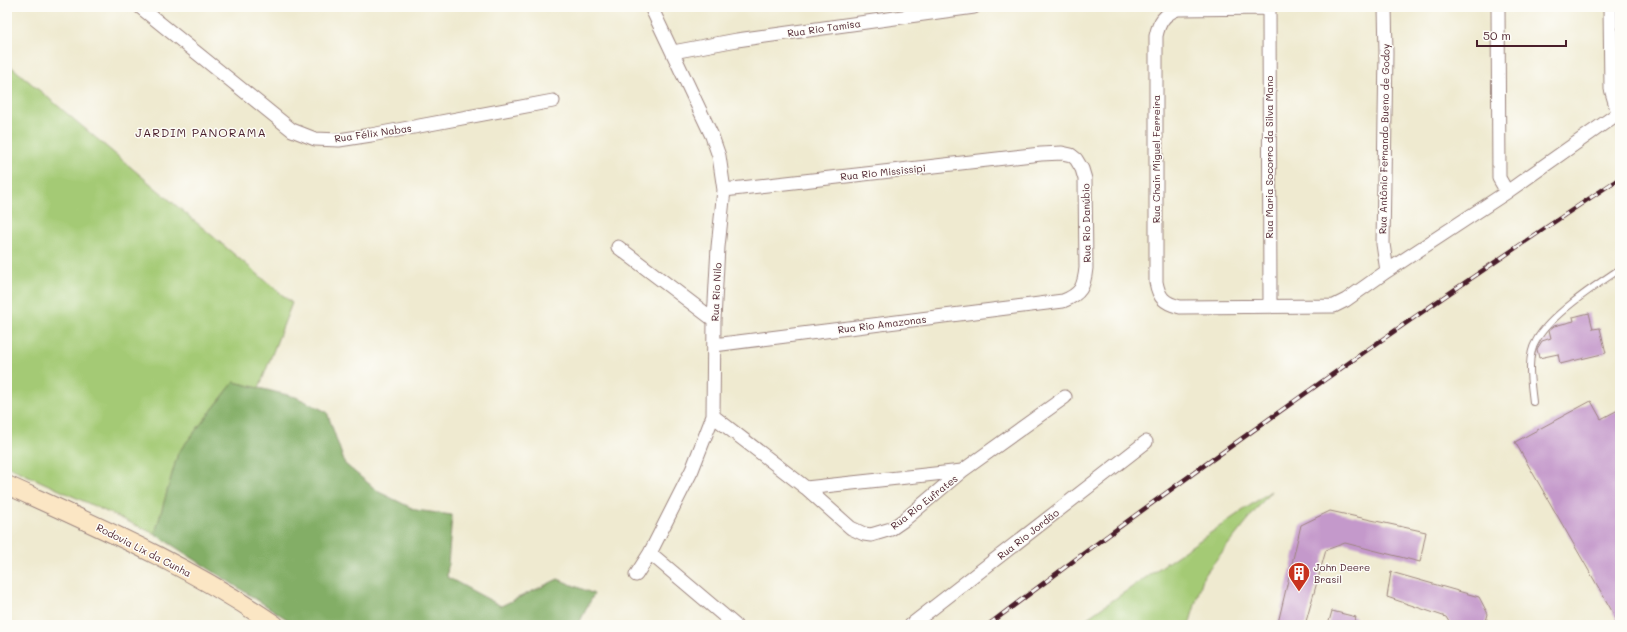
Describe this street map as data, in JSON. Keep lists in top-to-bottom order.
{
  "streets": {
    "main road": ["Rodovia Lix da Cunha"],
    "street": [
      "Rua Rio Tamisa",
      "Rua Félix Nabas",
      "Rua Antônio Fernando Bueno de Godoy",
      "Rua Maria Socorro da Silva Mano",
      "Rua Chain Miguel Ferreira",
      "Rua Rio Mississipi",
      "Rua Rio Danúbio",
      "Rua Rio Nilo",
      "Rua Rio Amazonas",
      "Rua Rio Eufrates",
      "Rua Rio Jordão"
    ]
  },
  "crossings": [
    ["Rua Rio Tamisa", "Rua Rio Nilo"],
    ["Rua Maria Socorro da Silva Mano", "Rua Chain Miguel Ferreira"],
    ["Rua Rio Mississipi", "Rua Rio Danúbio"],
    ["Rua Rio Mississipi", "Rua Rio Nilo"],
    ["Rua Rio Danúbio", "Rua Rio Amazonas"],
    ["Rua Rio Nilo", "Rua Rio Amazonas"],
    ["Rua Rio Nilo", "Rua Rio Eufrates"]
  ],
  "districts": ["JARDIM PANORAMA"],
  "places": {
    "building": ["John Deere Brasil"]
  },
  "scale_bar": "50 m"
}
